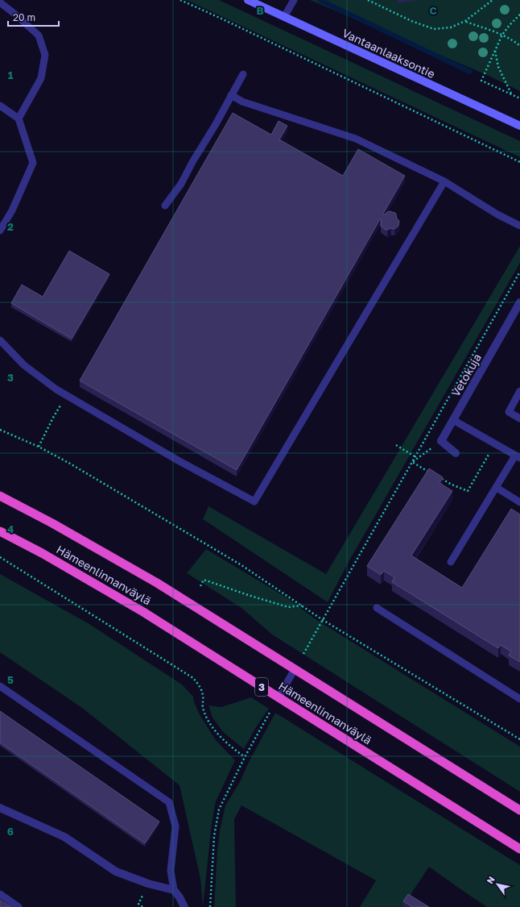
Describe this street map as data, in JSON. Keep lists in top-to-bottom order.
{
  "streets": {
    "highway": ["Hämeenlinnanväylä", "3"],
    "main road": ["Vantaanlaaksontie"],
    "street": ["Vetokuja"]
  },
  "scale_bar": "20 m",
  "north": "top left",
  "grid": {
    "columns": ["B", "C"],
    "rows": [
      "1",
      "2",
      "3",
      "4",
      "5",
      "6"
    ]
  }
}
